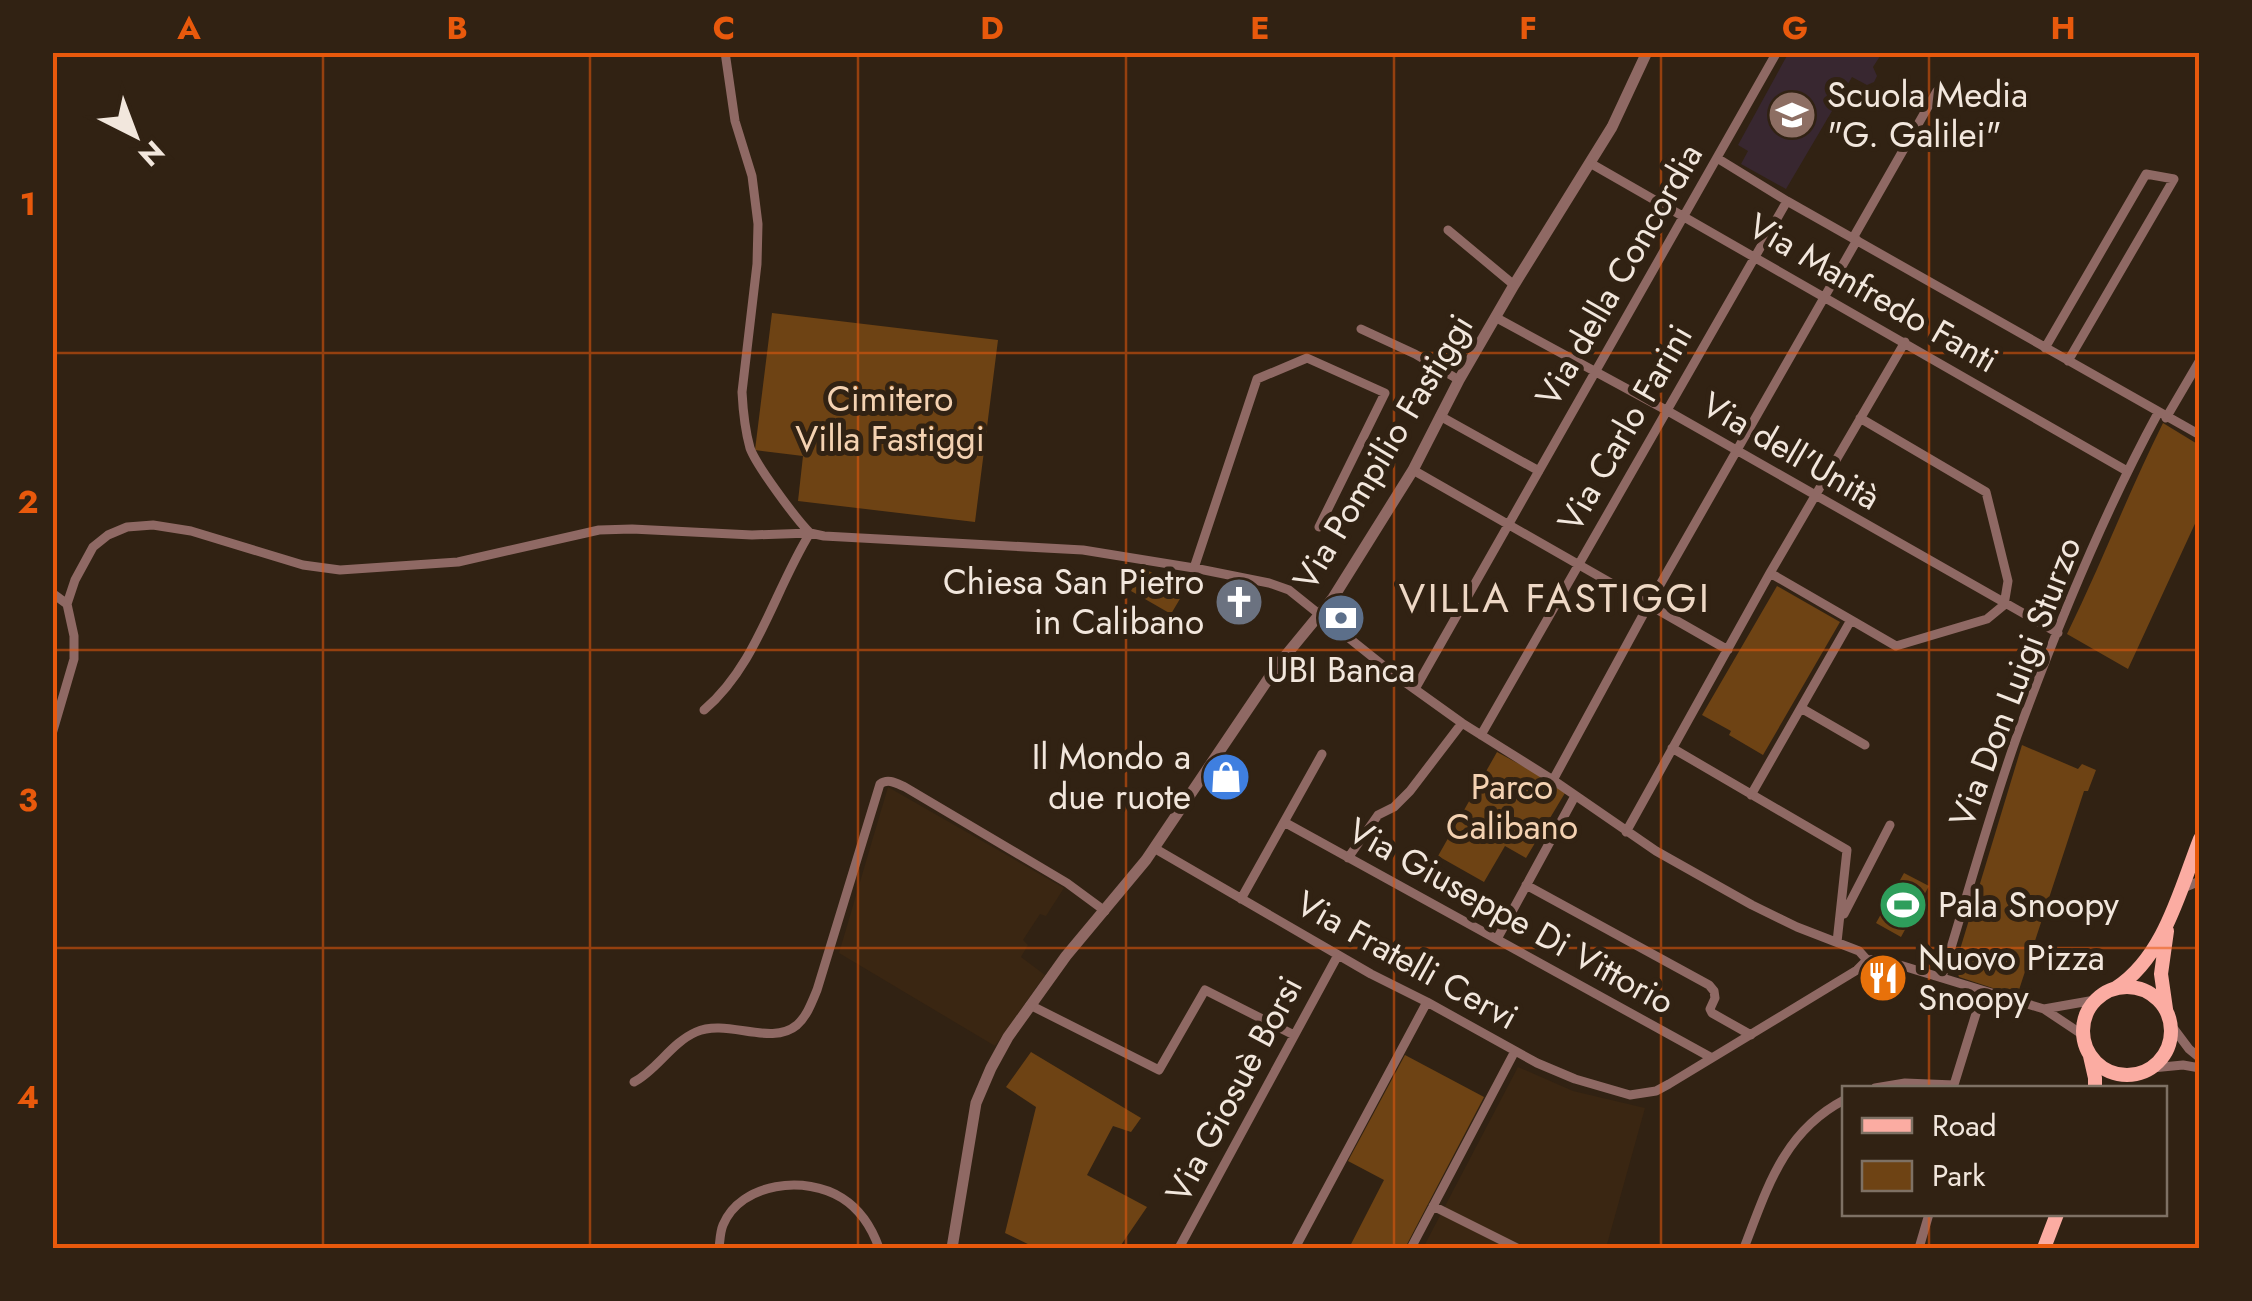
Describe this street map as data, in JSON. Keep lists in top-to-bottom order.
{
  "streets": {
    "street": [
      "Via della Concordia",
      "Via Manfredo Fanti",
      "Via Carlo Farini",
      "Via dell'Unità",
      "Via Pompilio Fastiggi",
      "Via Don Luigi Sturzo",
      "Via Giuseppe Di Vittorio",
      "Via Fratelli Cervi",
      "Via Giosuè Borsi"
    ]
  },
  "crossings": [
    ["Via della Concordia", "Via Manfredo Fanti"],
    ["Via della Concordia", "Via dell'Unità"],
    ["Via Manfredo Fanti", "Via Carlo Farini"],
    ["Via Manfredo Fanti", "Via Pompilio Fastiggi"],
    ["Via Manfredo Fanti", "Via Don Luigi Sturzo"],
    ["Via Carlo Farini", "Via dell'Unità"],
    ["Via dell'Unità", "Via Pompilio Fastiggi"],
    ["Via dell'Unità", "Via Don Luigi Sturzo"],
    ["Via Pompilio Fastiggi", "Via Fratelli Cervi"],
    ["Via Giuseppe Di Vittorio", "Via Fratelli Cervi"],
    ["Via Fratelli Cervi", "Via Giosuè Borsi"]
  ],
  "districts": ["VILLA FASTIGGI"],
  "parks": ["Cimitero Villa Fastiggi", "Parco Calibano"],
  "places": {
    "school or university": ["Scuola Media \"G. Galilei\""],
    "church": ["Chiesa San Pietro in Calibano"],
    "bank": ["UBI Banca"],
    "shop": ["Il Mondo a due ruote"],
    "sports": ["Pala Snoopy"],
    "restaurant": ["Nuovo Pizza Snoopy"]
  },
  "legend": ["Road", "Park"],
  "north": "bottom right",
  "grid": {
    "columns": [
      "A",
      "B",
      "C",
      "D",
      "E",
      "F",
      "G",
      "H"
    ],
    "rows": [
      "1",
      "2",
      "3",
      "4"
    ]
  }
}
